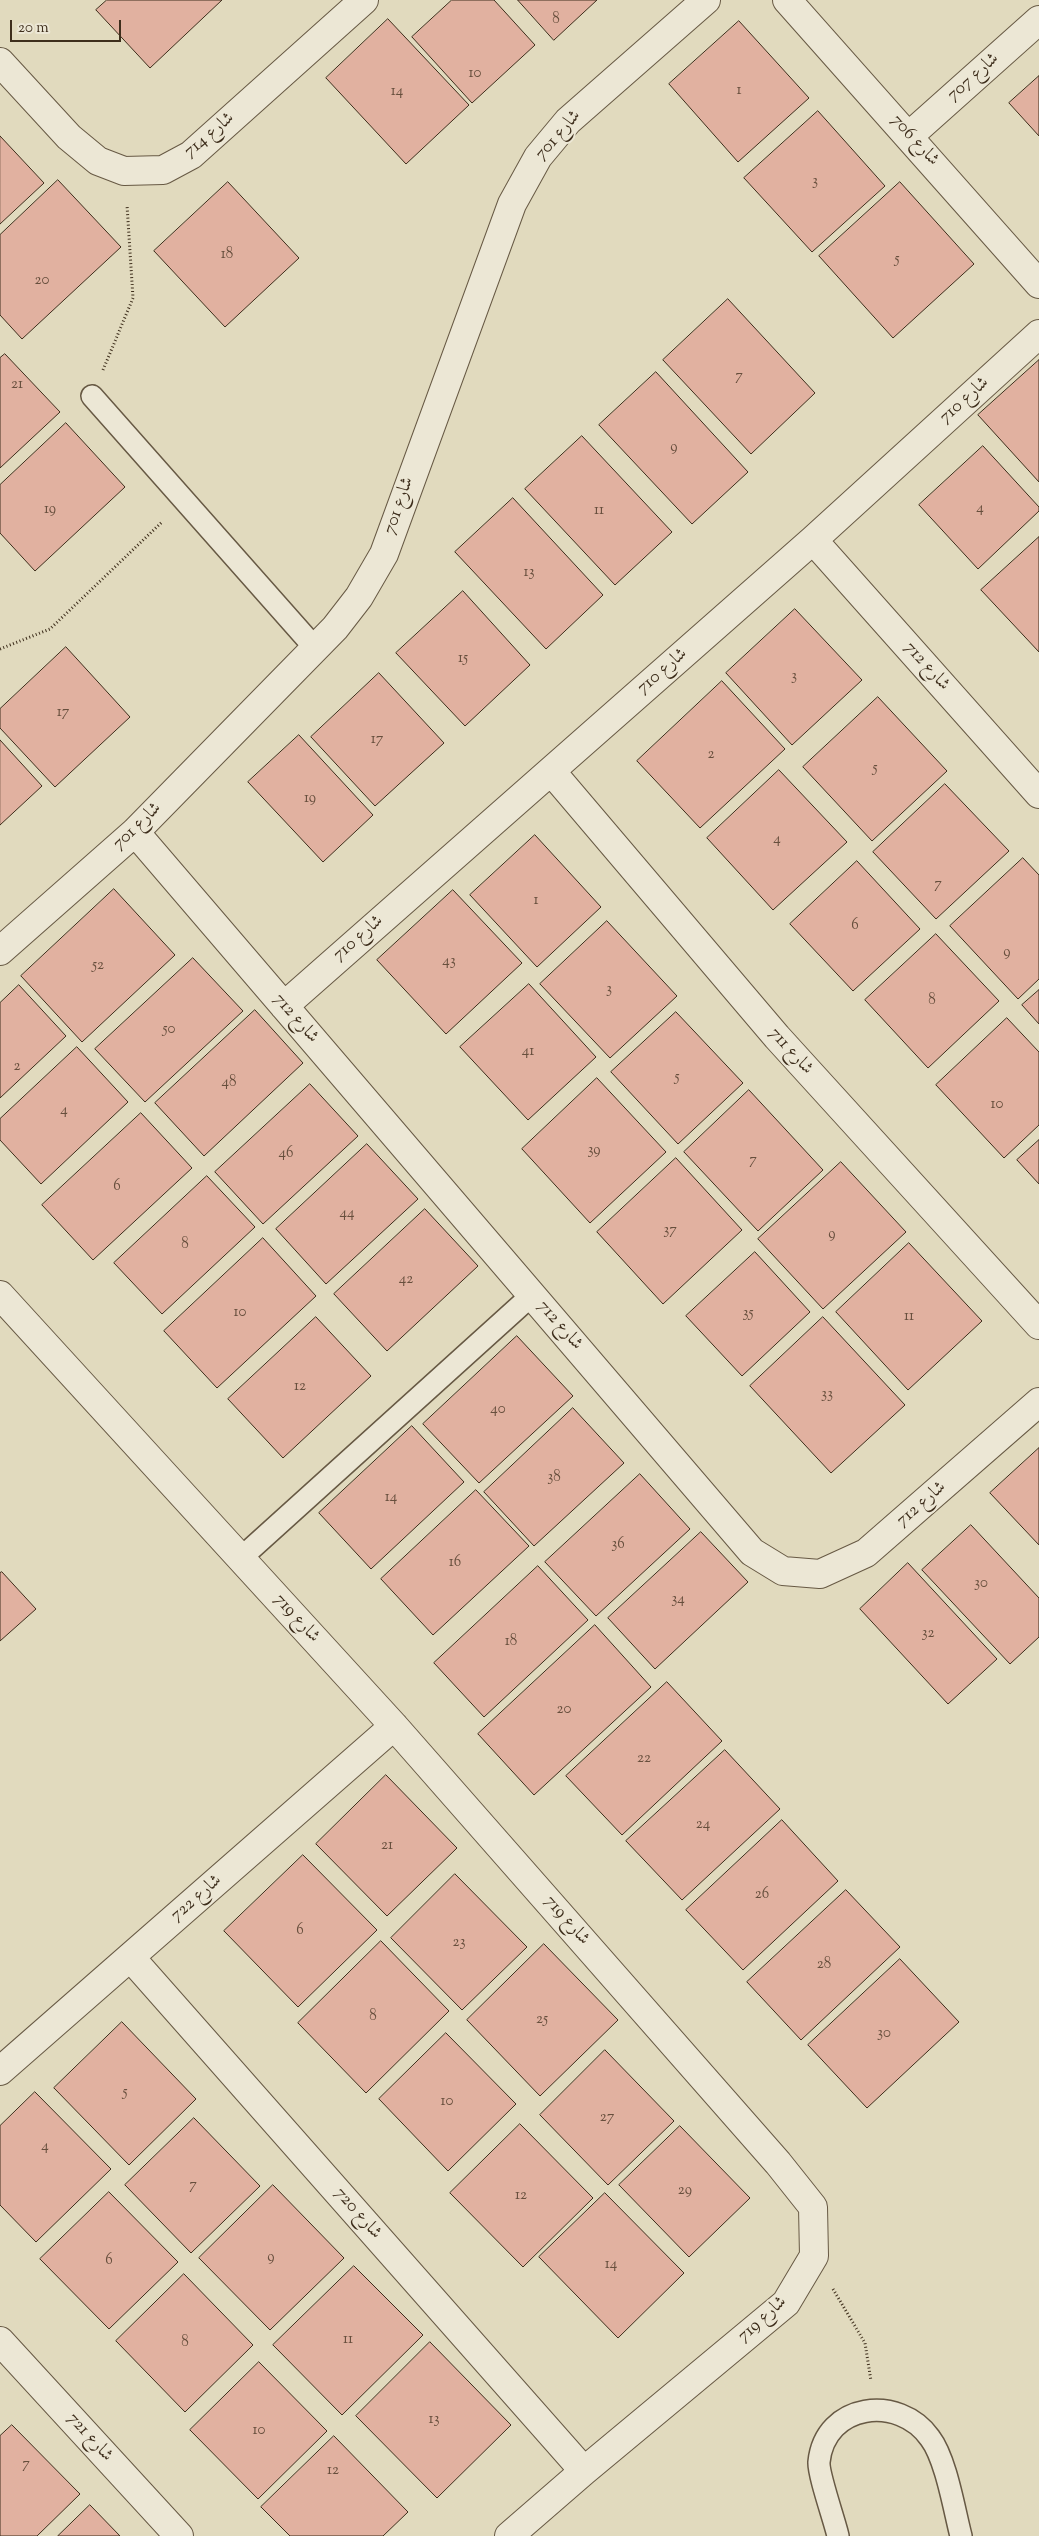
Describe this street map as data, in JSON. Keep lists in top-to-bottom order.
{
  "streets": {
    "street": [
      "شارع 707",
      "شارع 714",
      "شارع 701",
      "شارع 706",
      "شارع 710",
      "شارع 712",
      "شارع 711",
      "شارع 719",
      "شارع 722",
      "شارع 720",
      "شارع 721"
    ]
  },
  "crossings": [
    ["شارع 707", "شارع 706"],
    ["شارع 701", "شارع 712"],
    ["شارع 710", "شارع 712"],
    ["شارع 710", "شارع 711"],
    ["شارع 719", "شارع 722"],
    ["شارع 719", "شارع 720"],
    ["شارع 722", "شارع 720"]
  ],
  "house_numbers": [
    "8",
    "10",
    "1",
    "14",
    "3",
    "18",
    "5",
    "20",
    "7",
    "21",
    "9",
    "4",
    "19",
    "11",
    "13",
    "15",
    "3",
    "17",
    "17",
    "2",
    "5",
    "19",
    "4",
    "7",
    "1",
    "6",
    "9",
    "43",
    "52",
    "3",
    "8",
    "50",
    "41",
    "2",
    "5",
    "48",
    "10",
    "4",
    "39",
    "46",
    "7",
    "6",
    "44",
    "37",
    "9",
    "8",
    "42",
    "10",
    "35",
    "11",
    "12",
    "33",
    "40",
    "38",
    "14",
    "36",
    "16",
    "30",
    "34",
    "32",
    "18",
    "20",
    "22",
    "24",
    "21",
    "26",
    "6",
    "23",
    "28",
    "8",
    "25",
    "30",
    "5",
    "10",
    "27",
    "4",
    "7",
    "29",
    "12",
    "9",
    "6",
    "14",
    "11",
    "8",
    "13",
    "10",
    "7",
    "12"
  ],
  "scale_bar": "20 m"
}
